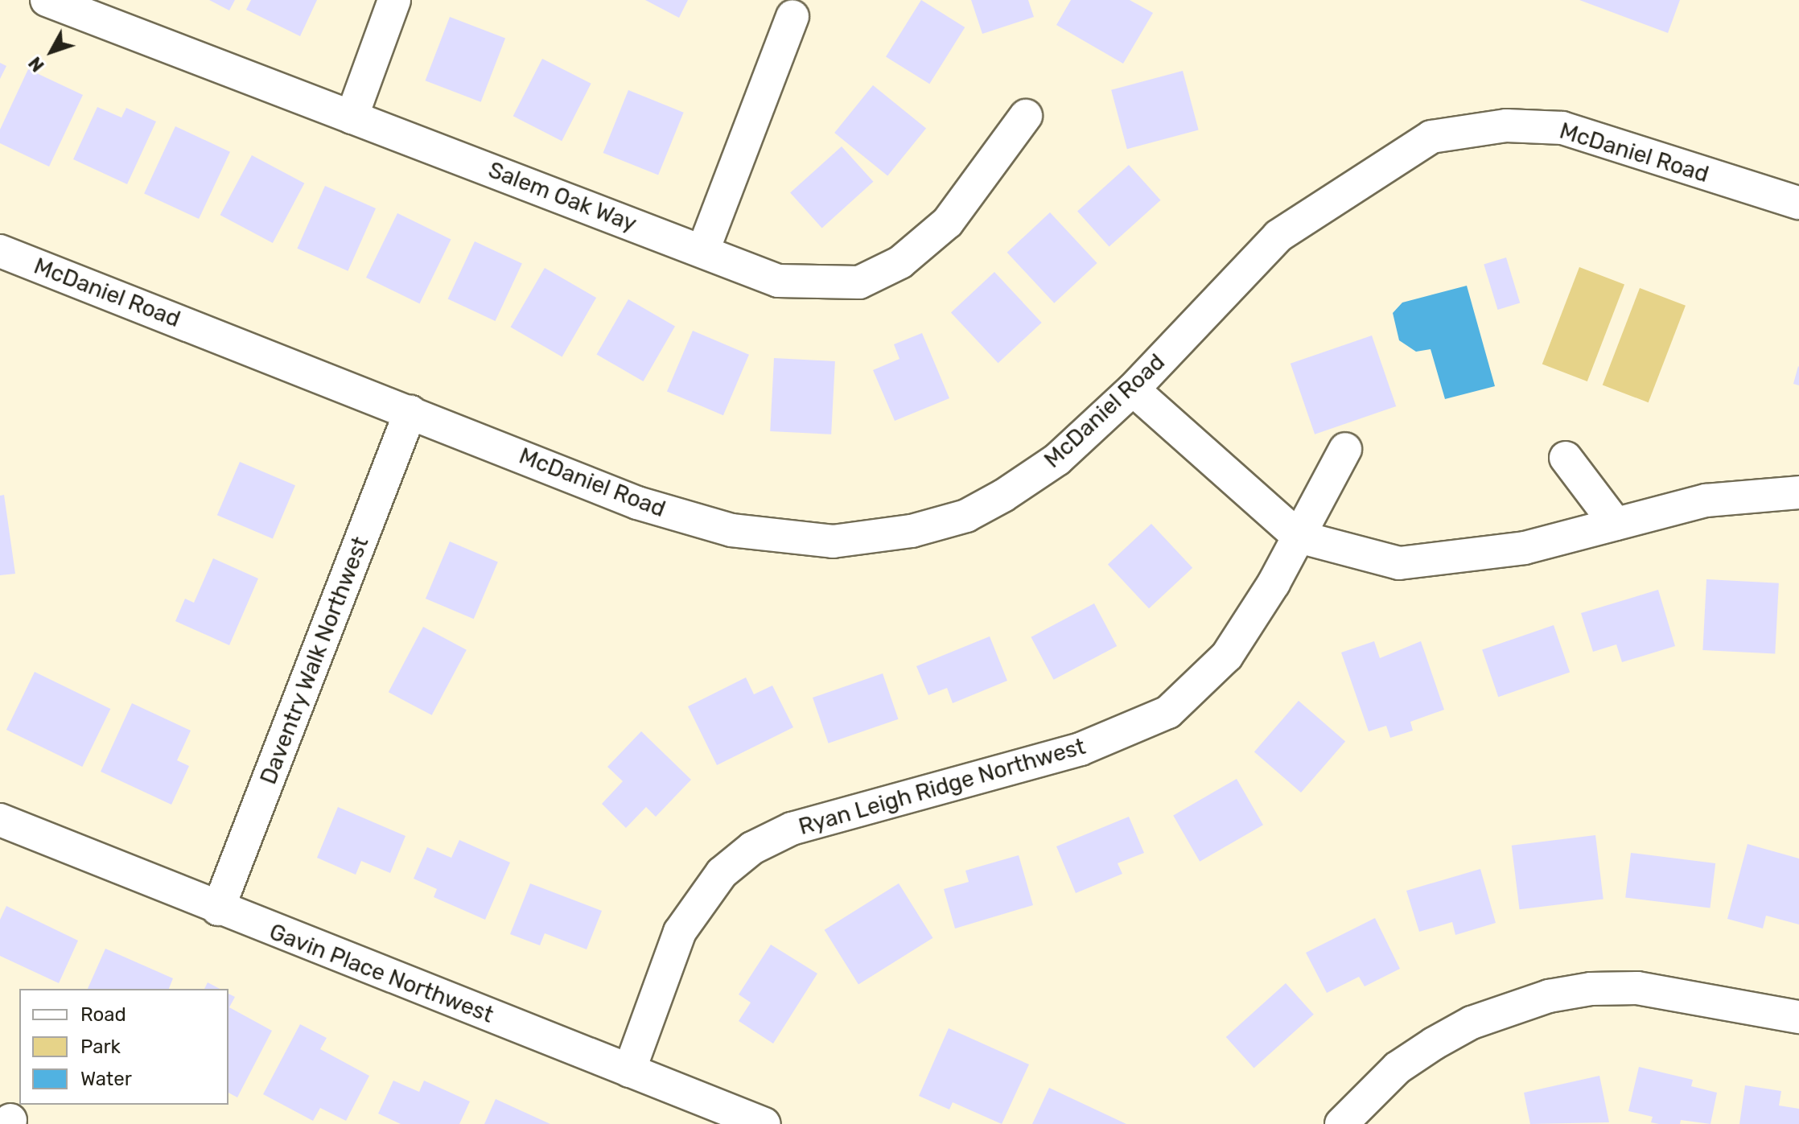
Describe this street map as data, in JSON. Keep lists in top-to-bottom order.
{
  "streets": {
    "street": [
      "McDaniel Road",
      "Salem Oak Way",
      "Daventry Walk Northwest",
      "Ryan Leigh Ridge Northwest",
      "Gavin Place Northwest"
    ]
  },
  "crossings": [
    ["McDaniel Road", "Daventry Walk Northwest"],
    ["Daventry Walk Northwest", "Gavin Place Northwest"],
    ["Ryan Leigh Ridge Northwest", "Gavin Place Northwest"]
  ],
  "legend": ["Road", "Park", "Water"],
  "north": "bottom left"
}
